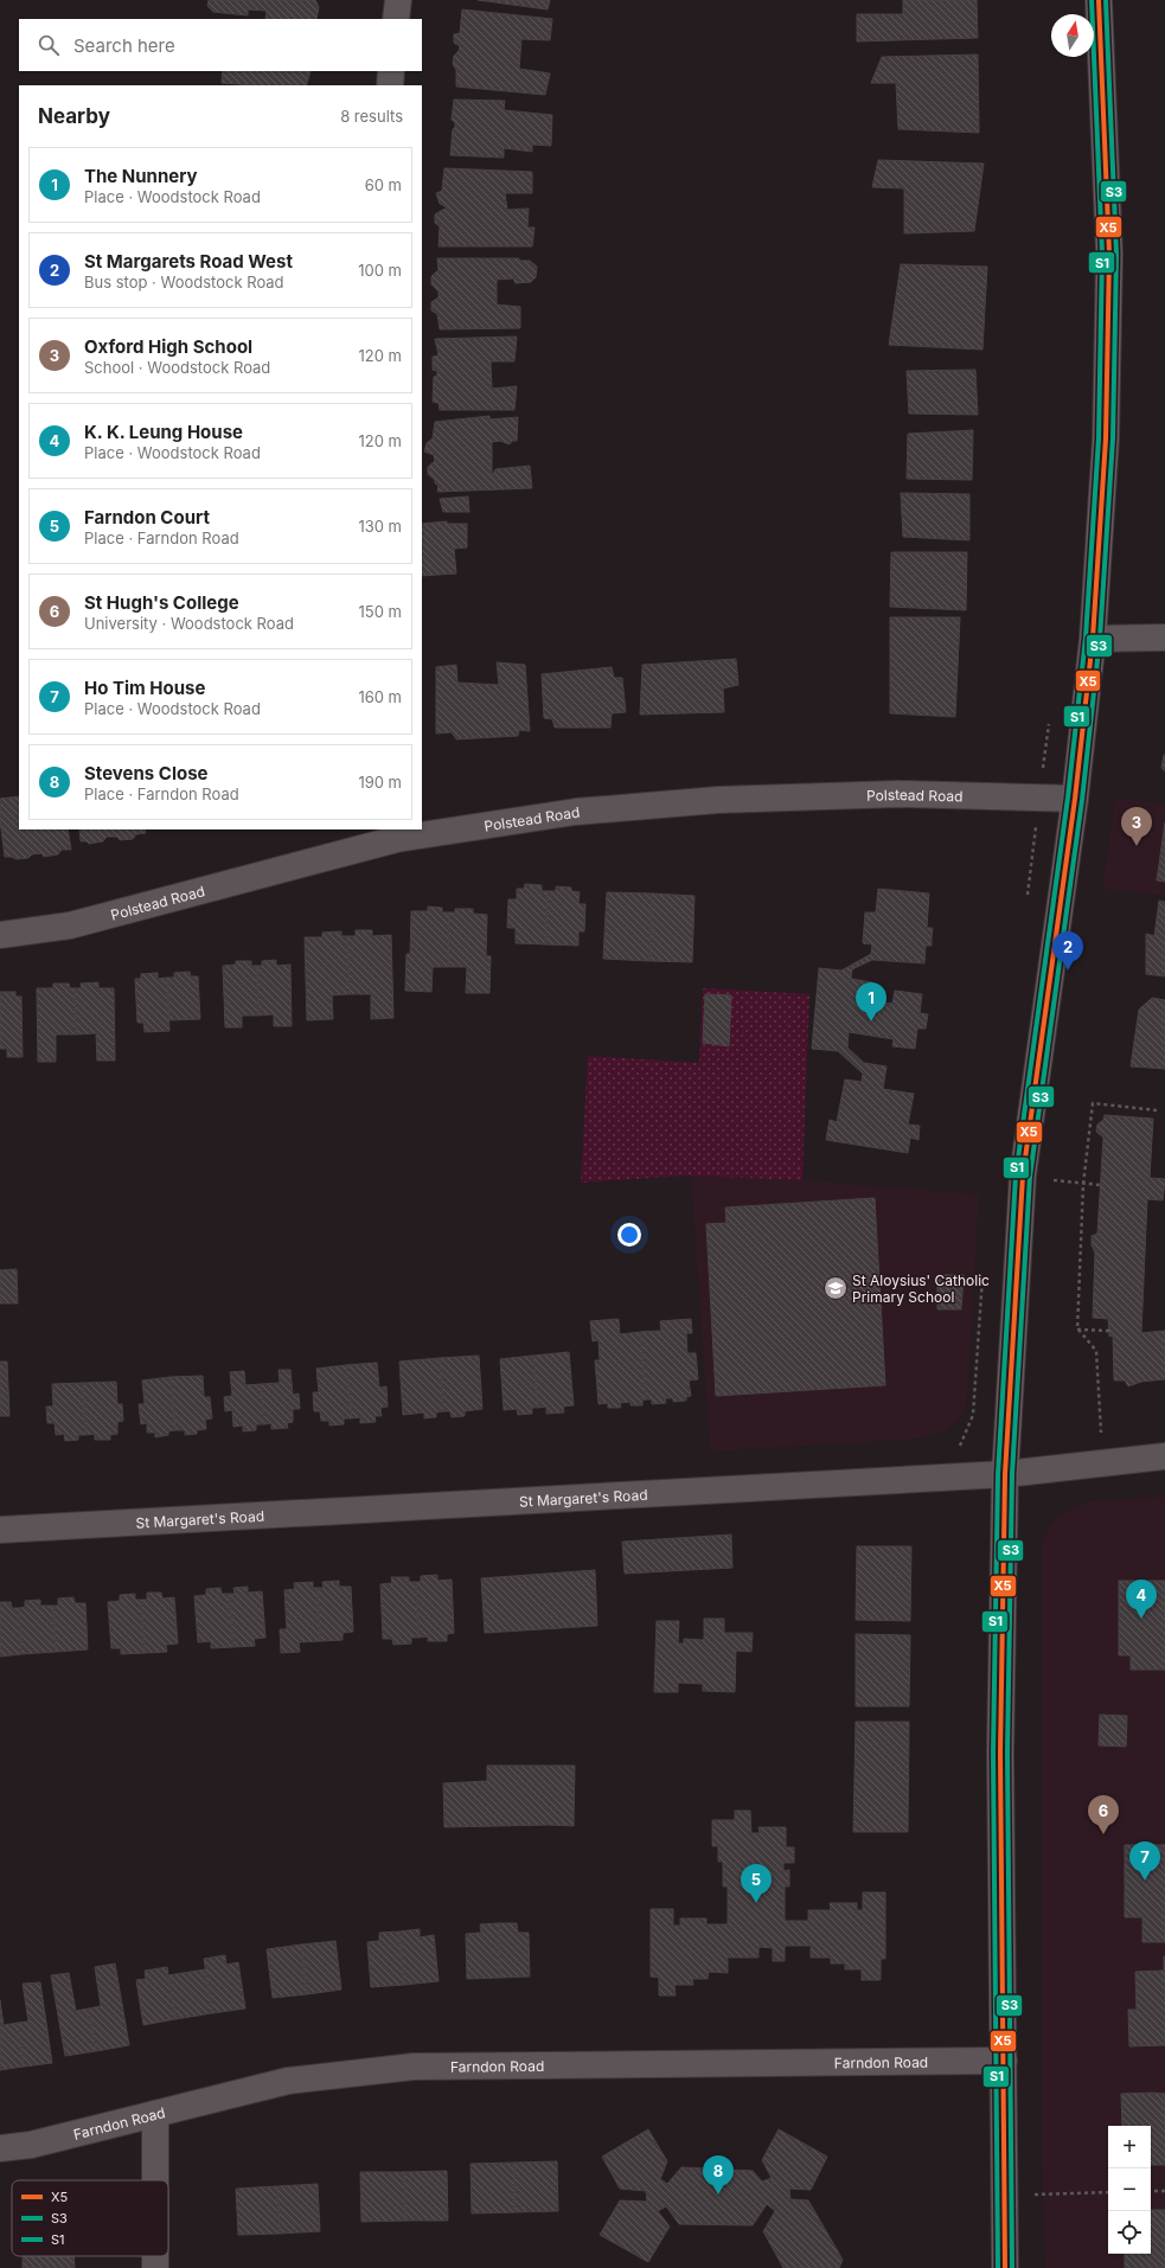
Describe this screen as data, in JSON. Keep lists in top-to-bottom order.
{
  "streets": {
    "street": ["Polstead Road", "St Margaret's Road", "Farndon Road"]
  },
  "places": {
    "school or university": ["St Aloysius' Catholic Primary School"]
  },
  "lines": ["transit line X5", "transit line S3", "transit line S1"],
  "legend": ["X5", "S3", "S1"],
  "north": "top",
  "page": {
    "search": "Search here",
    "heading": ["Nearby", "8 results"],
    "list": [
      {
        "mark": "1",
        "name": "The Nunnery",
        "note": "Place · Woodstock Road",
        "value": "60 m"
      },
      {
        "mark": "2",
        "name": "St Margarets Road West",
        "note": "Bus stop · Woodstock Road",
        "value": "100 m"
      },
      {
        "mark": "3",
        "name": "Oxford High School",
        "note": "School · Woodstock Road",
        "value": "120 m"
      },
      {
        "mark": "4",
        "name": "K. K. Leung House",
        "note": "Place · Woodstock Road",
        "value": "120 m"
      },
      {
        "mark": "5",
        "name": "Farndon Court",
        "note": "Place · Farndon Road",
        "value": "130 m"
      },
      {
        "mark": "6",
        "name": "St Hugh's College",
        "note": "University · Woodstock Road",
        "value": "150 m"
      },
      {
        "mark": "7",
        "name": "Ho Tim House",
        "note": "Place · Woodstock Road",
        "value": "160 m"
      },
      {
        "mark": "8",
        "name": "Stevens Close",
        "note": "Place · Farndon Road",
        "value": "190 m"
      }
    ],
    "pins": [
      "3",
      "2",
      "1",
      "4",
      "6",
      "7",
      "5",
      "8"
    ],
    "map_buttons": ["+", "−"]
  }
}
